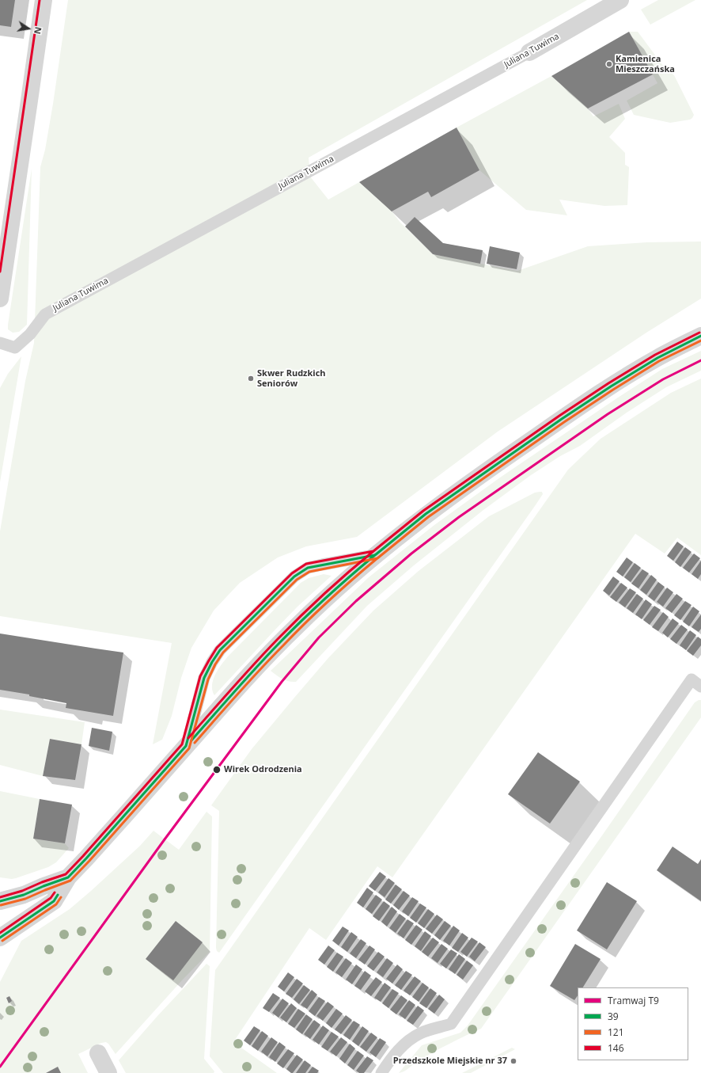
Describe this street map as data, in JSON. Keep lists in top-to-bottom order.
{
  "streets": {
    "street": ["Juliana Tuwima"]
  },
  "places": [
    "Kamienica Mieszczańska",
    "Skwer Rudzkich Seniorów",
    "Wirek Odrodzenia",
    "Przedszkole Miejskie nr 37"
  ],
  "lines": [
    "transit line 146",
    "transit line 39",
    "transit line 121",
    "tram line T9"
  ],
  "legend": [
    "Tramwaj T9",
    "39",
    "121",
    "146"
  ],
  "north": "right"
}
